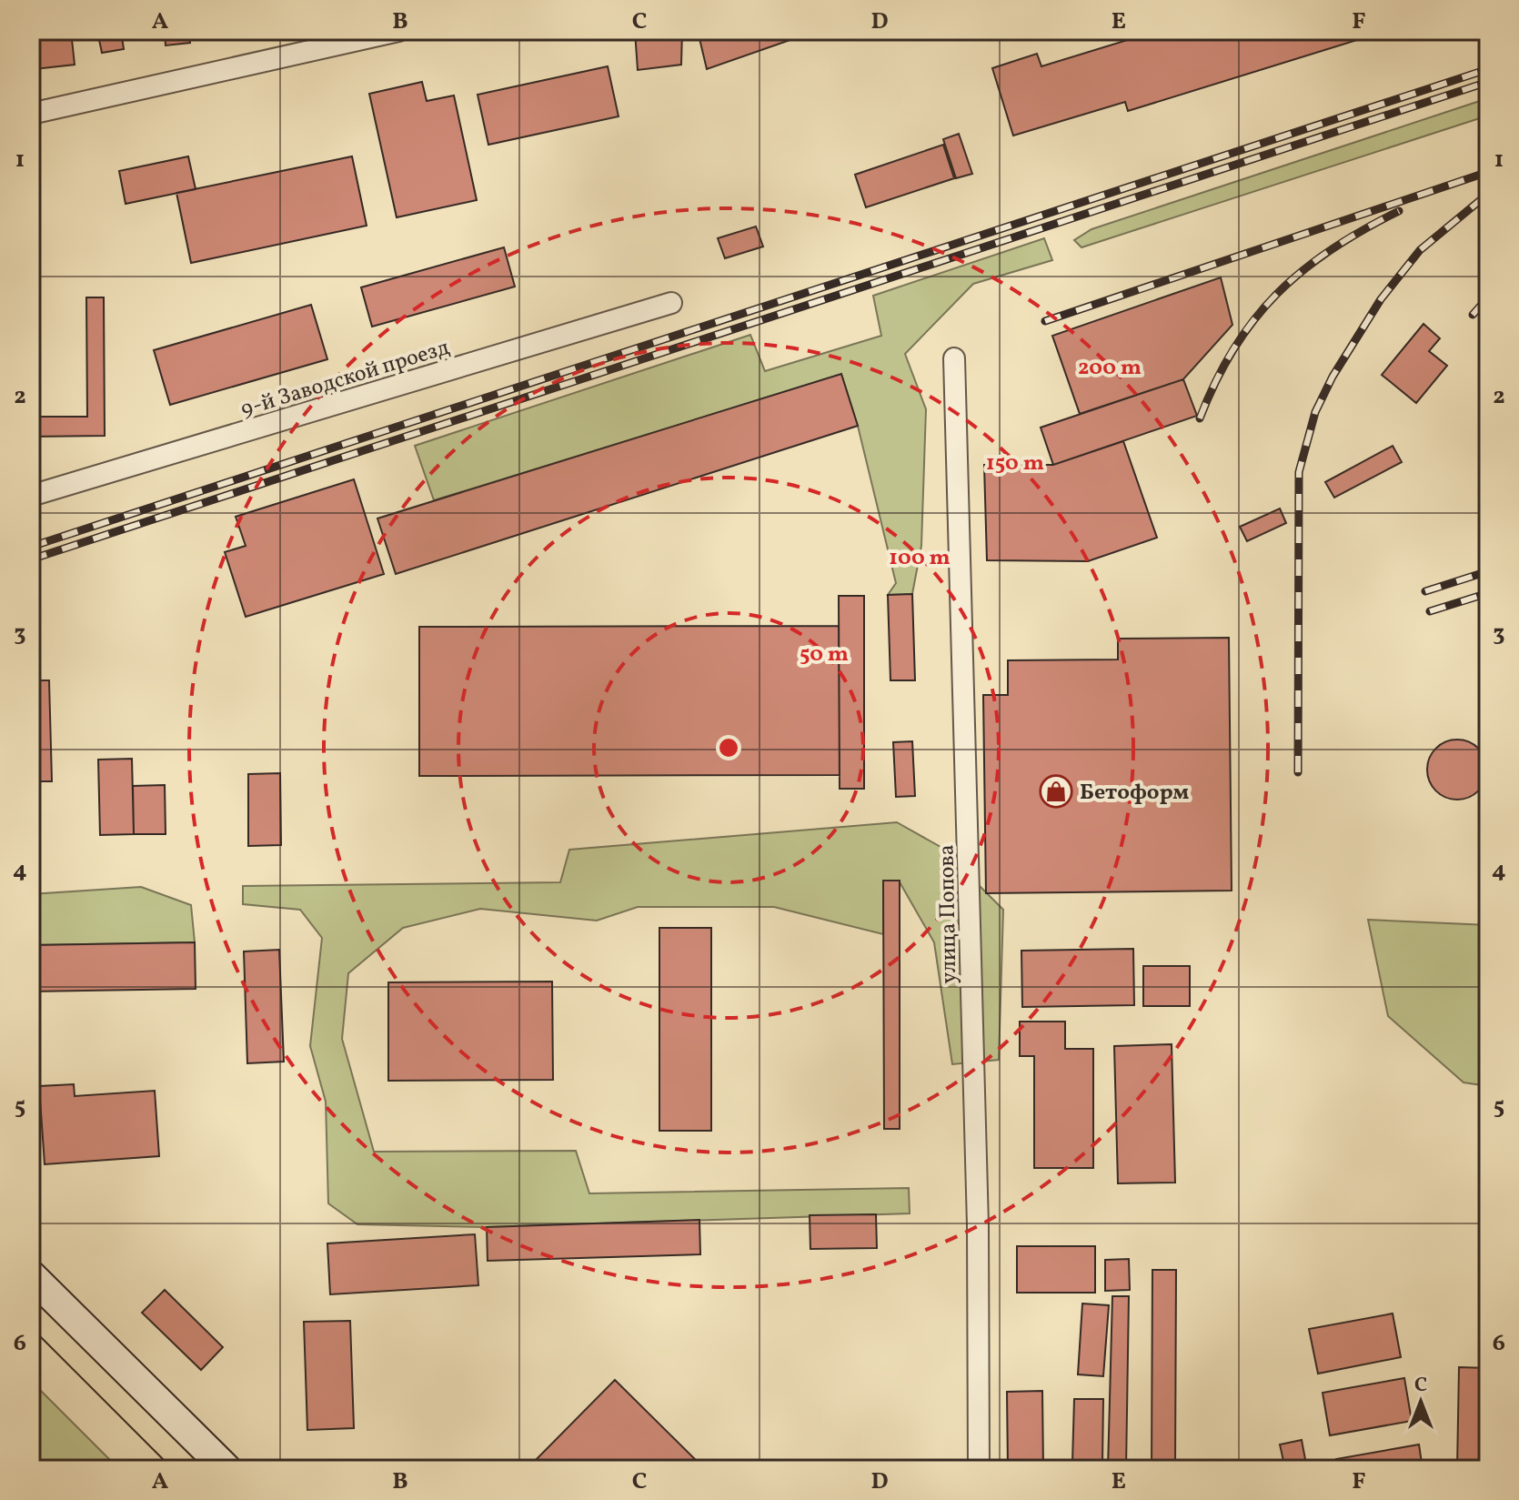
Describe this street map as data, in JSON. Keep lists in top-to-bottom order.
{
  "streets": {
    "street": ["9-й Заводской проезд", "улица Попова"]
  },
  "places": {
    "shop": ["Бетоформ"]
  },
  "north": "top",
  "grid": {
    "columns": [
      "A",
      "B",
      "C",
      "D",
      "E",
      "F"
    ],
    "rows": [
      "1",
      "2",
      "3",
      "4",
      "5",
      "6"
    ]
  },
  "rings": [
    "200 m",
    "150 m",
    "100 m",
    "50 m"
  ]
}
